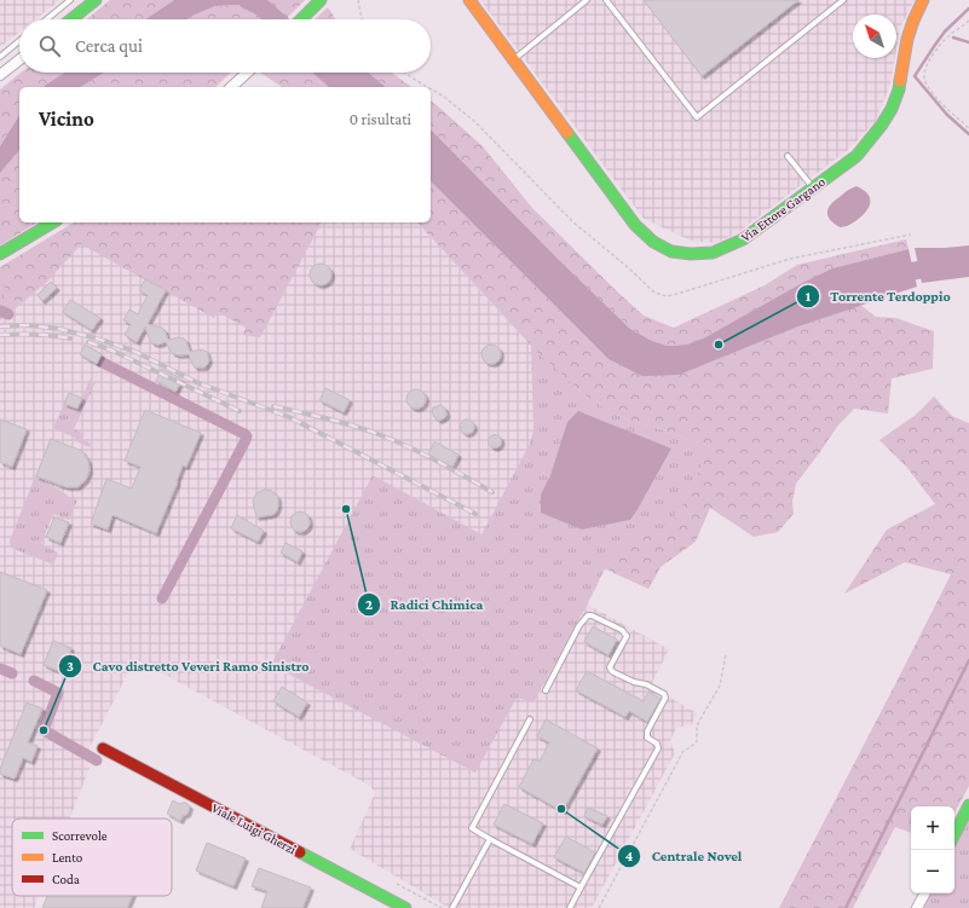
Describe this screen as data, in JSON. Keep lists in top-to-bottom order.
{
  "streets": {
    "street": ["Via Ettore Gargano", "Viale Luigi Gherzi"]
  },
  "places": [
    "Torrente Terdoppio",
    "Radici Chimica",
    "Cavo distretto Veveri Ramo Sinistro",
    "Centrale Novel"
  ],
  "legend": ["Scorrevole", "Lento", "Coda"],
  "north": "top left",
  "page": {
    "search": "Cerca qui",
    "heading": ["Vicino", "0 risultati"],
    "map_buttons": ["+", "−"]
  }
}
